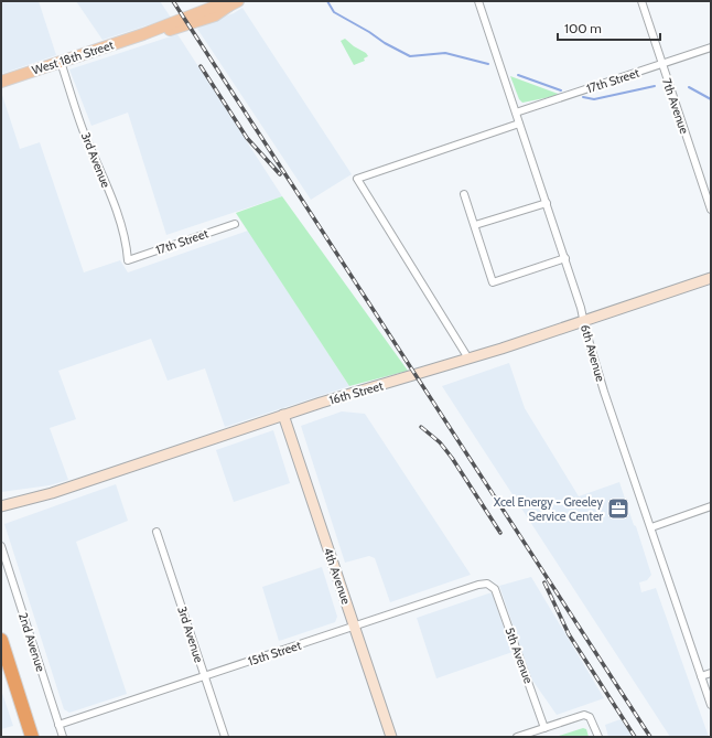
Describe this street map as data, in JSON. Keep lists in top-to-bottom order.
{
  "streets": {
    "main road": ["West 18th Street", "16th Street", "4th Avenue"],
    "street": [
      "17th Street",
      "7th Avenue",
      "3rd Avenue",
      "6th Avenue",
      "2nd Avenue",
      "15th Street",
      "5th Avenue"
    ]
  },
  "crossings": [
    ["West 18th Street", "3rd Avenue"],
    ["17th Street", "7th Avenue"],
    ["17th Street", "3rd Avenue"],
    ["17th Street", "6th Avenue"],
    ["3rd Avenue", "15th Street"],
    ["6th Avenue", "16th Street"],
    ["16th Street", "4th Avenue"],
    ["4th Avenue", "15th Street"],
    ["2nd Avenue", "15th Street"],
    ["15th Street", "5th Avenue"]
  ],
  "places": {
    "office": ["Xcel Energy - Greeley Service Center"]
  },
  "scale_bar": "100 m"
}
